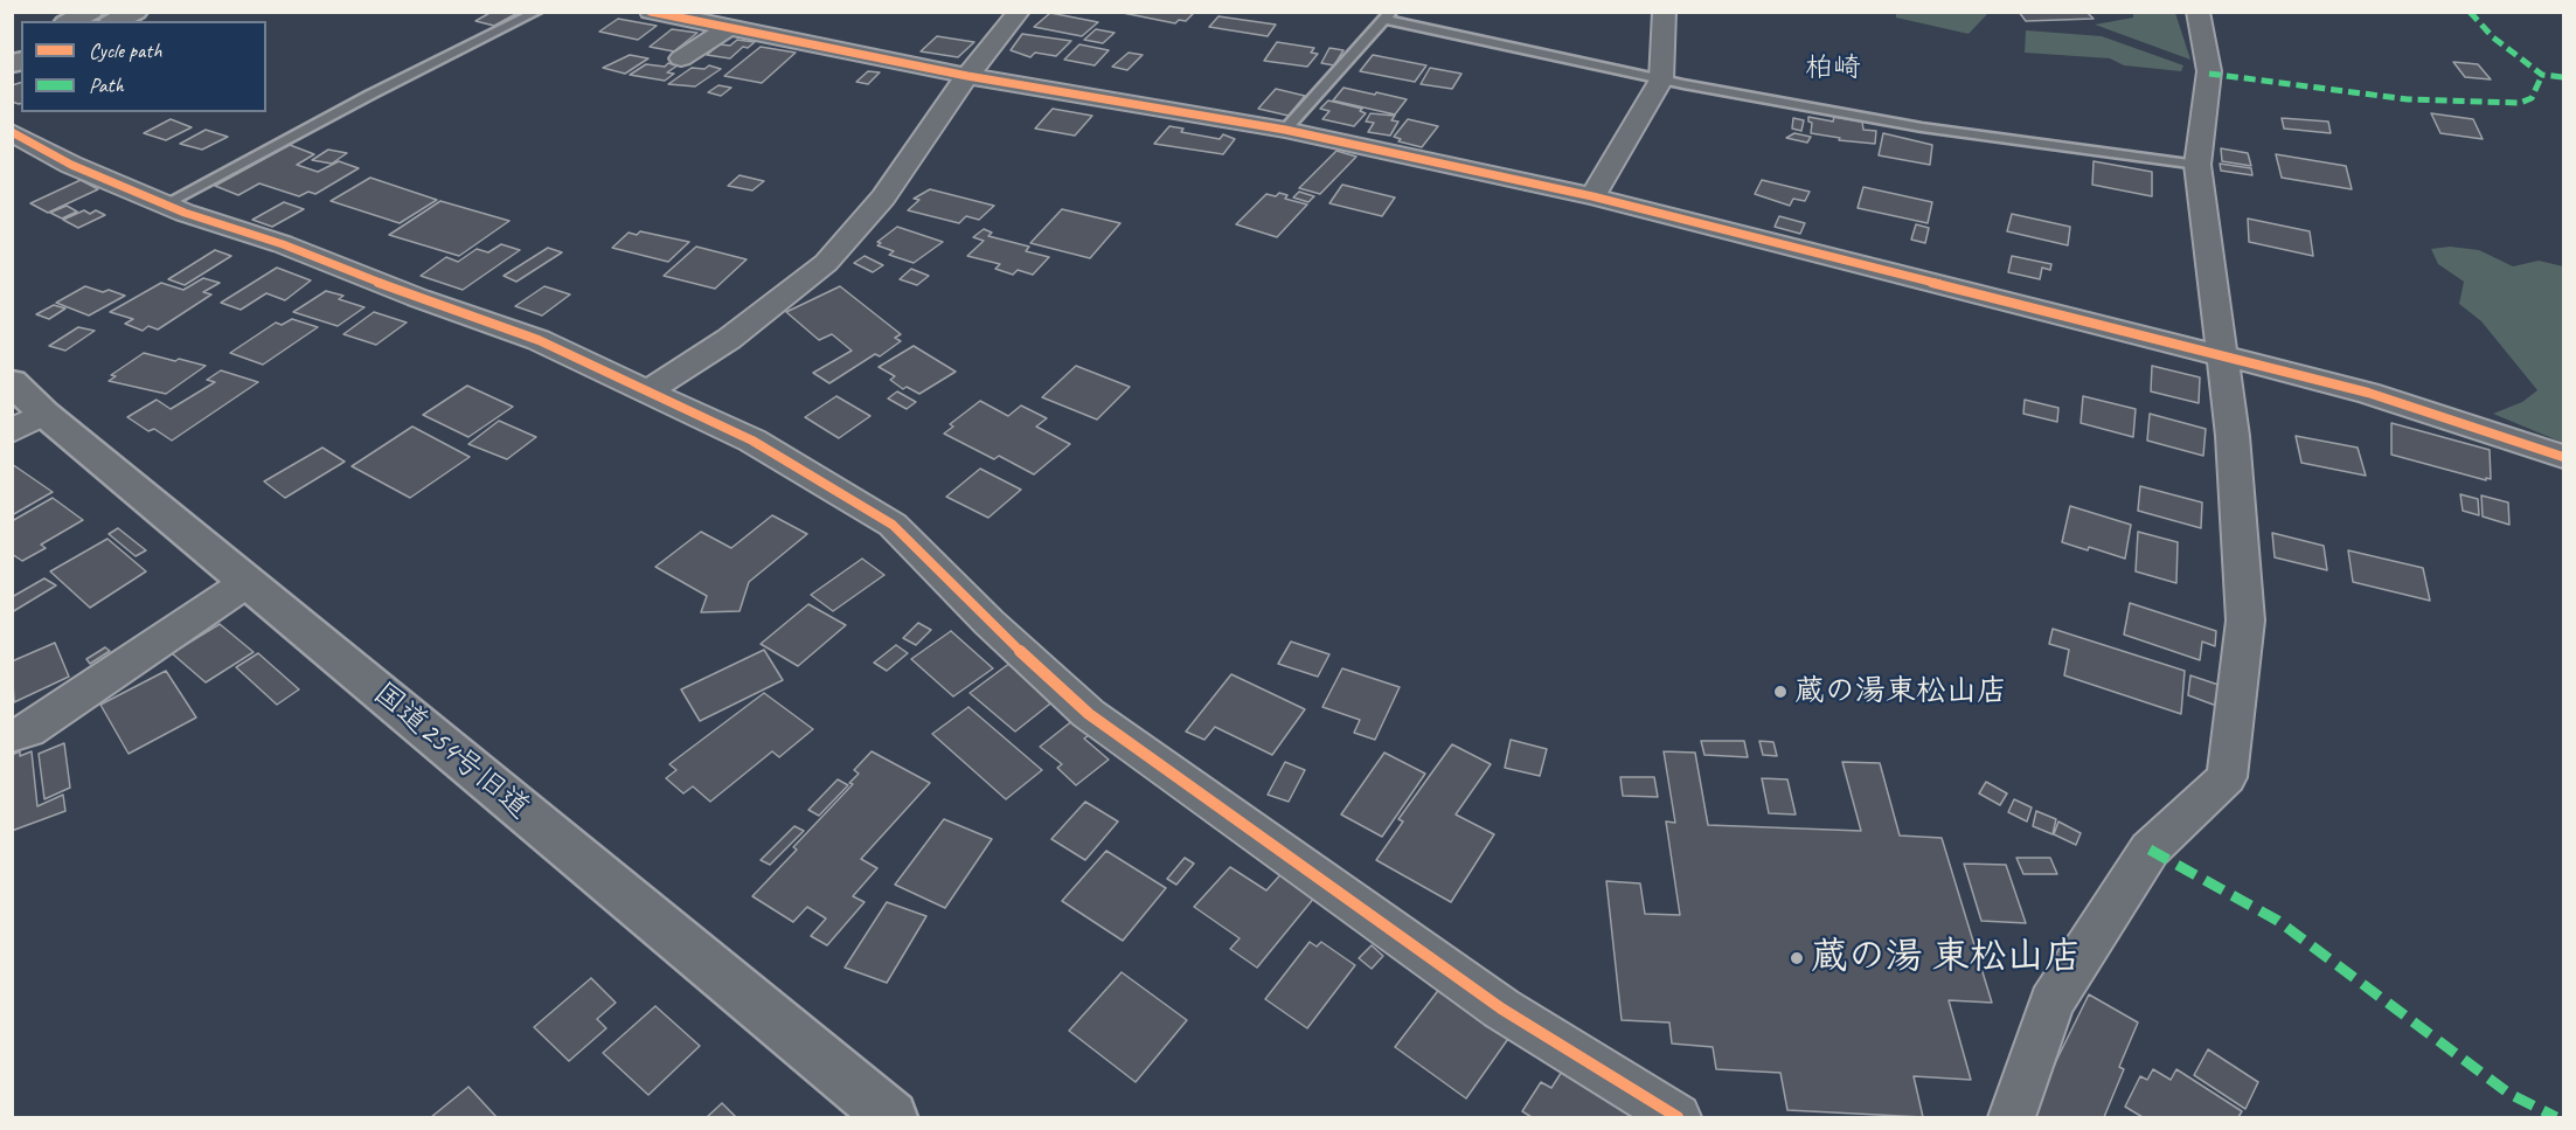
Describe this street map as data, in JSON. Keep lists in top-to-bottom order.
{
  "streets": {
    "street": ["国道254号旧道"]
  },
  "districts": ["柏崎"],
  "places": ["蔵の湯東松山店", "蔵の湯 東松山店"],
  "legend": ["Cycle path", "Path"]
}
